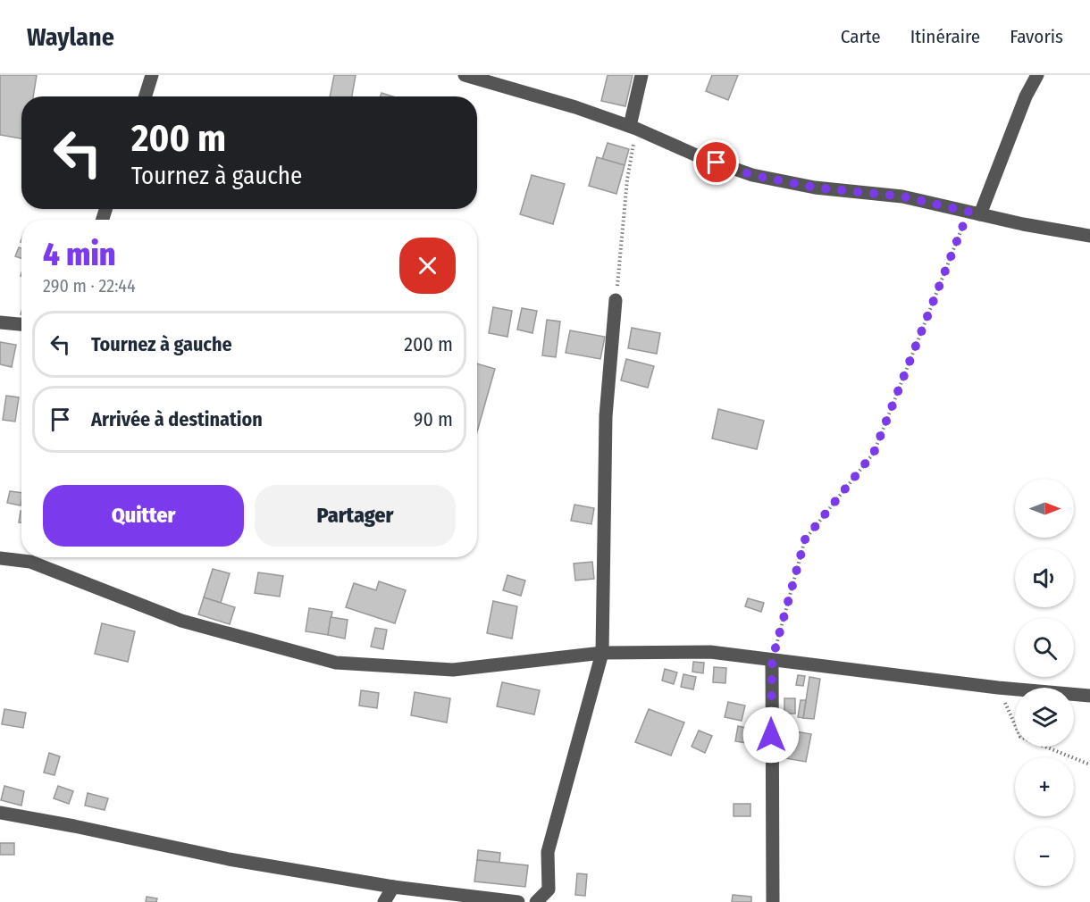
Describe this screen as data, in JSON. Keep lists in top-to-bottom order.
{
  "north": "right",
  "page": {
    "header": "Waylane",
    "nav": ["Carte", "Itinéraire", "Favoris"],
    "turn": ["200 m", "Tournez à gauche"],
    "heading": ["4 min", "290 m · 22:44"],
    "list": [
      {
        "name": "Tournez à gauche",
        "value": "200 m"
      },
      {
        "name": "Arrivée à destination",
        "value": "90 m"
      }
    ],
    "buttons": ["Quitter", "Partager"],
    "map_buttons": ["+", "−"]
  }
}
